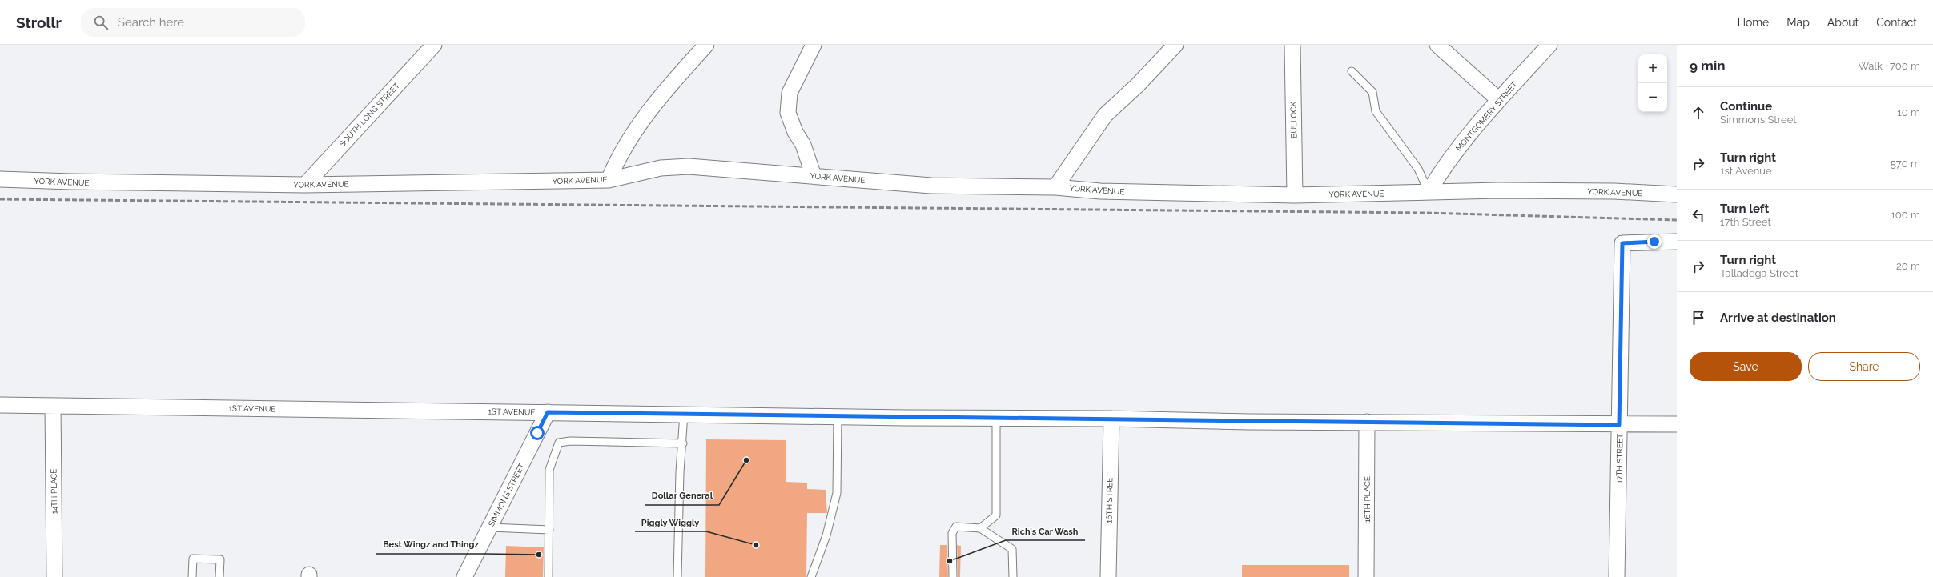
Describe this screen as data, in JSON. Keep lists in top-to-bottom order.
{
  "streets": {
    "street": [
      "SOUTH LONG STREET",
      "MONTGOMERY STREET",
      "BULLOCK",
      "YORK AVENUE",
      "1ST AVENUE",
      "17TH STREET",
      "14TH PLACE",
      "SIMMONS STREET",
      "16TH STREET",
      "16TH PLACE"
    ]
  },
  "crossings": [
    ["SOUTH LONG STREET", "YORK AVENUE"],
    ["MONTGOMERY STREET", "YORK AVENUE"],
    ["BULLOCK", "YORK AVENUE"],
    ["1ST AVENUE", "17TH STREET"],
    ["1ST AVENUE", "14TH PLACE"],
    ["1ST AVENUE", "SIMMONS STREET"],
    ["1ST AVENUE", "16TH STREET"],
    ["1ST AVENUE", "16TH PLACE"]
  ],
  "places": [
    "Dollar General",
    "Piggly Wiggly",
    "Best Wingz and Thingz",
    "Rich's Car Wash"
  ],
  "page": {
    "header": "Strollr",
    "search": "Search here",
    "nav": [
      "Home",
      "Map",
      "About",
      "Contact"
    ],
    "heading": ["9 min", "Walk · 700 m"],
    "map_buttons": ["+", "−"],
    "list": [
      ["Continue", "Simmons Street", "10 m"],
      ["Turn right", "1st Avenue", "570 m"],
      ["Turn left", "17th Street", "100 m"],
      ["Turn right", "Talladega Street", "20 m"],
      "Arrive at destination"
    ],
    "buttons": ["Save", "Share"]
  }
}
